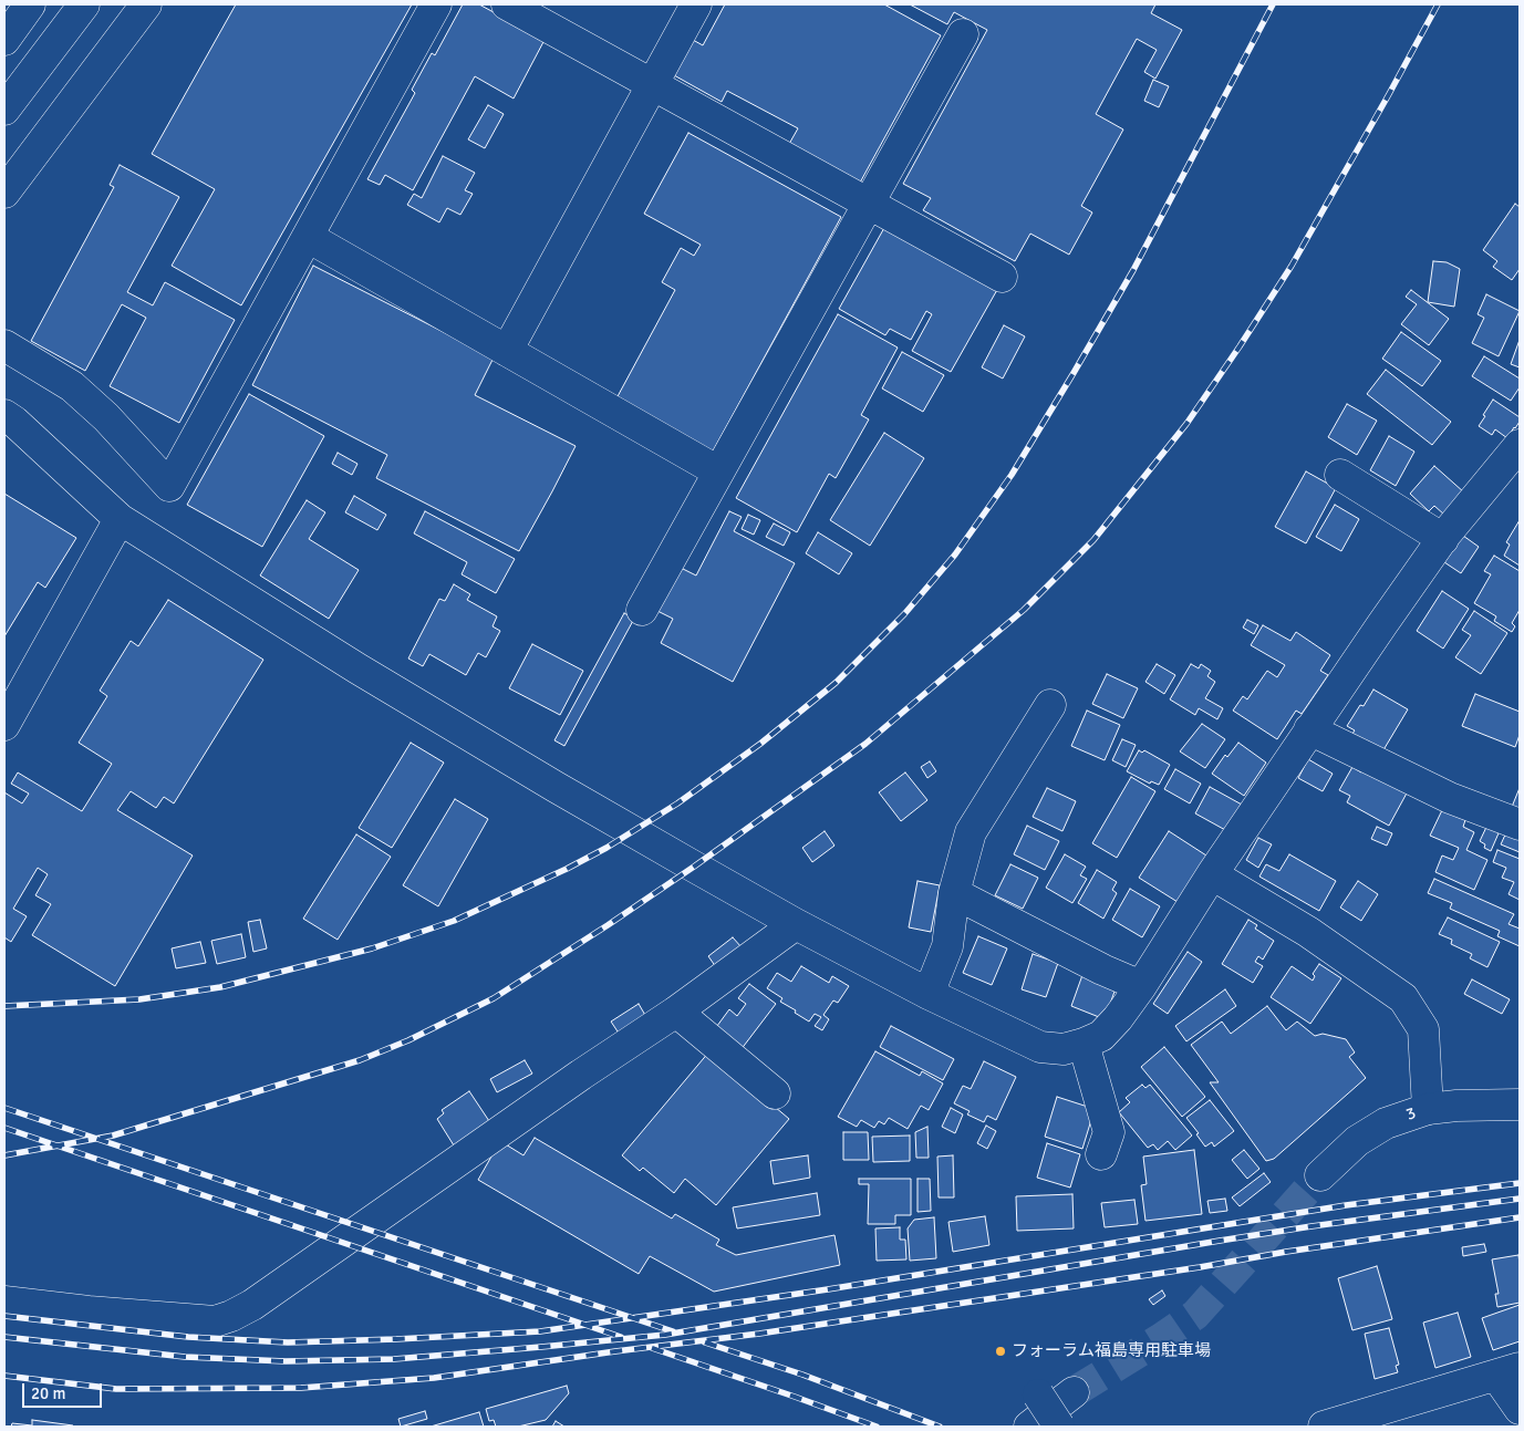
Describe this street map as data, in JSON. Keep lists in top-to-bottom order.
{
  "streets": {
    "street": ["3"]
  },
  "places": ["フォーラム福島専用駐車場"],
  "scale_bar": "20 m"
}
